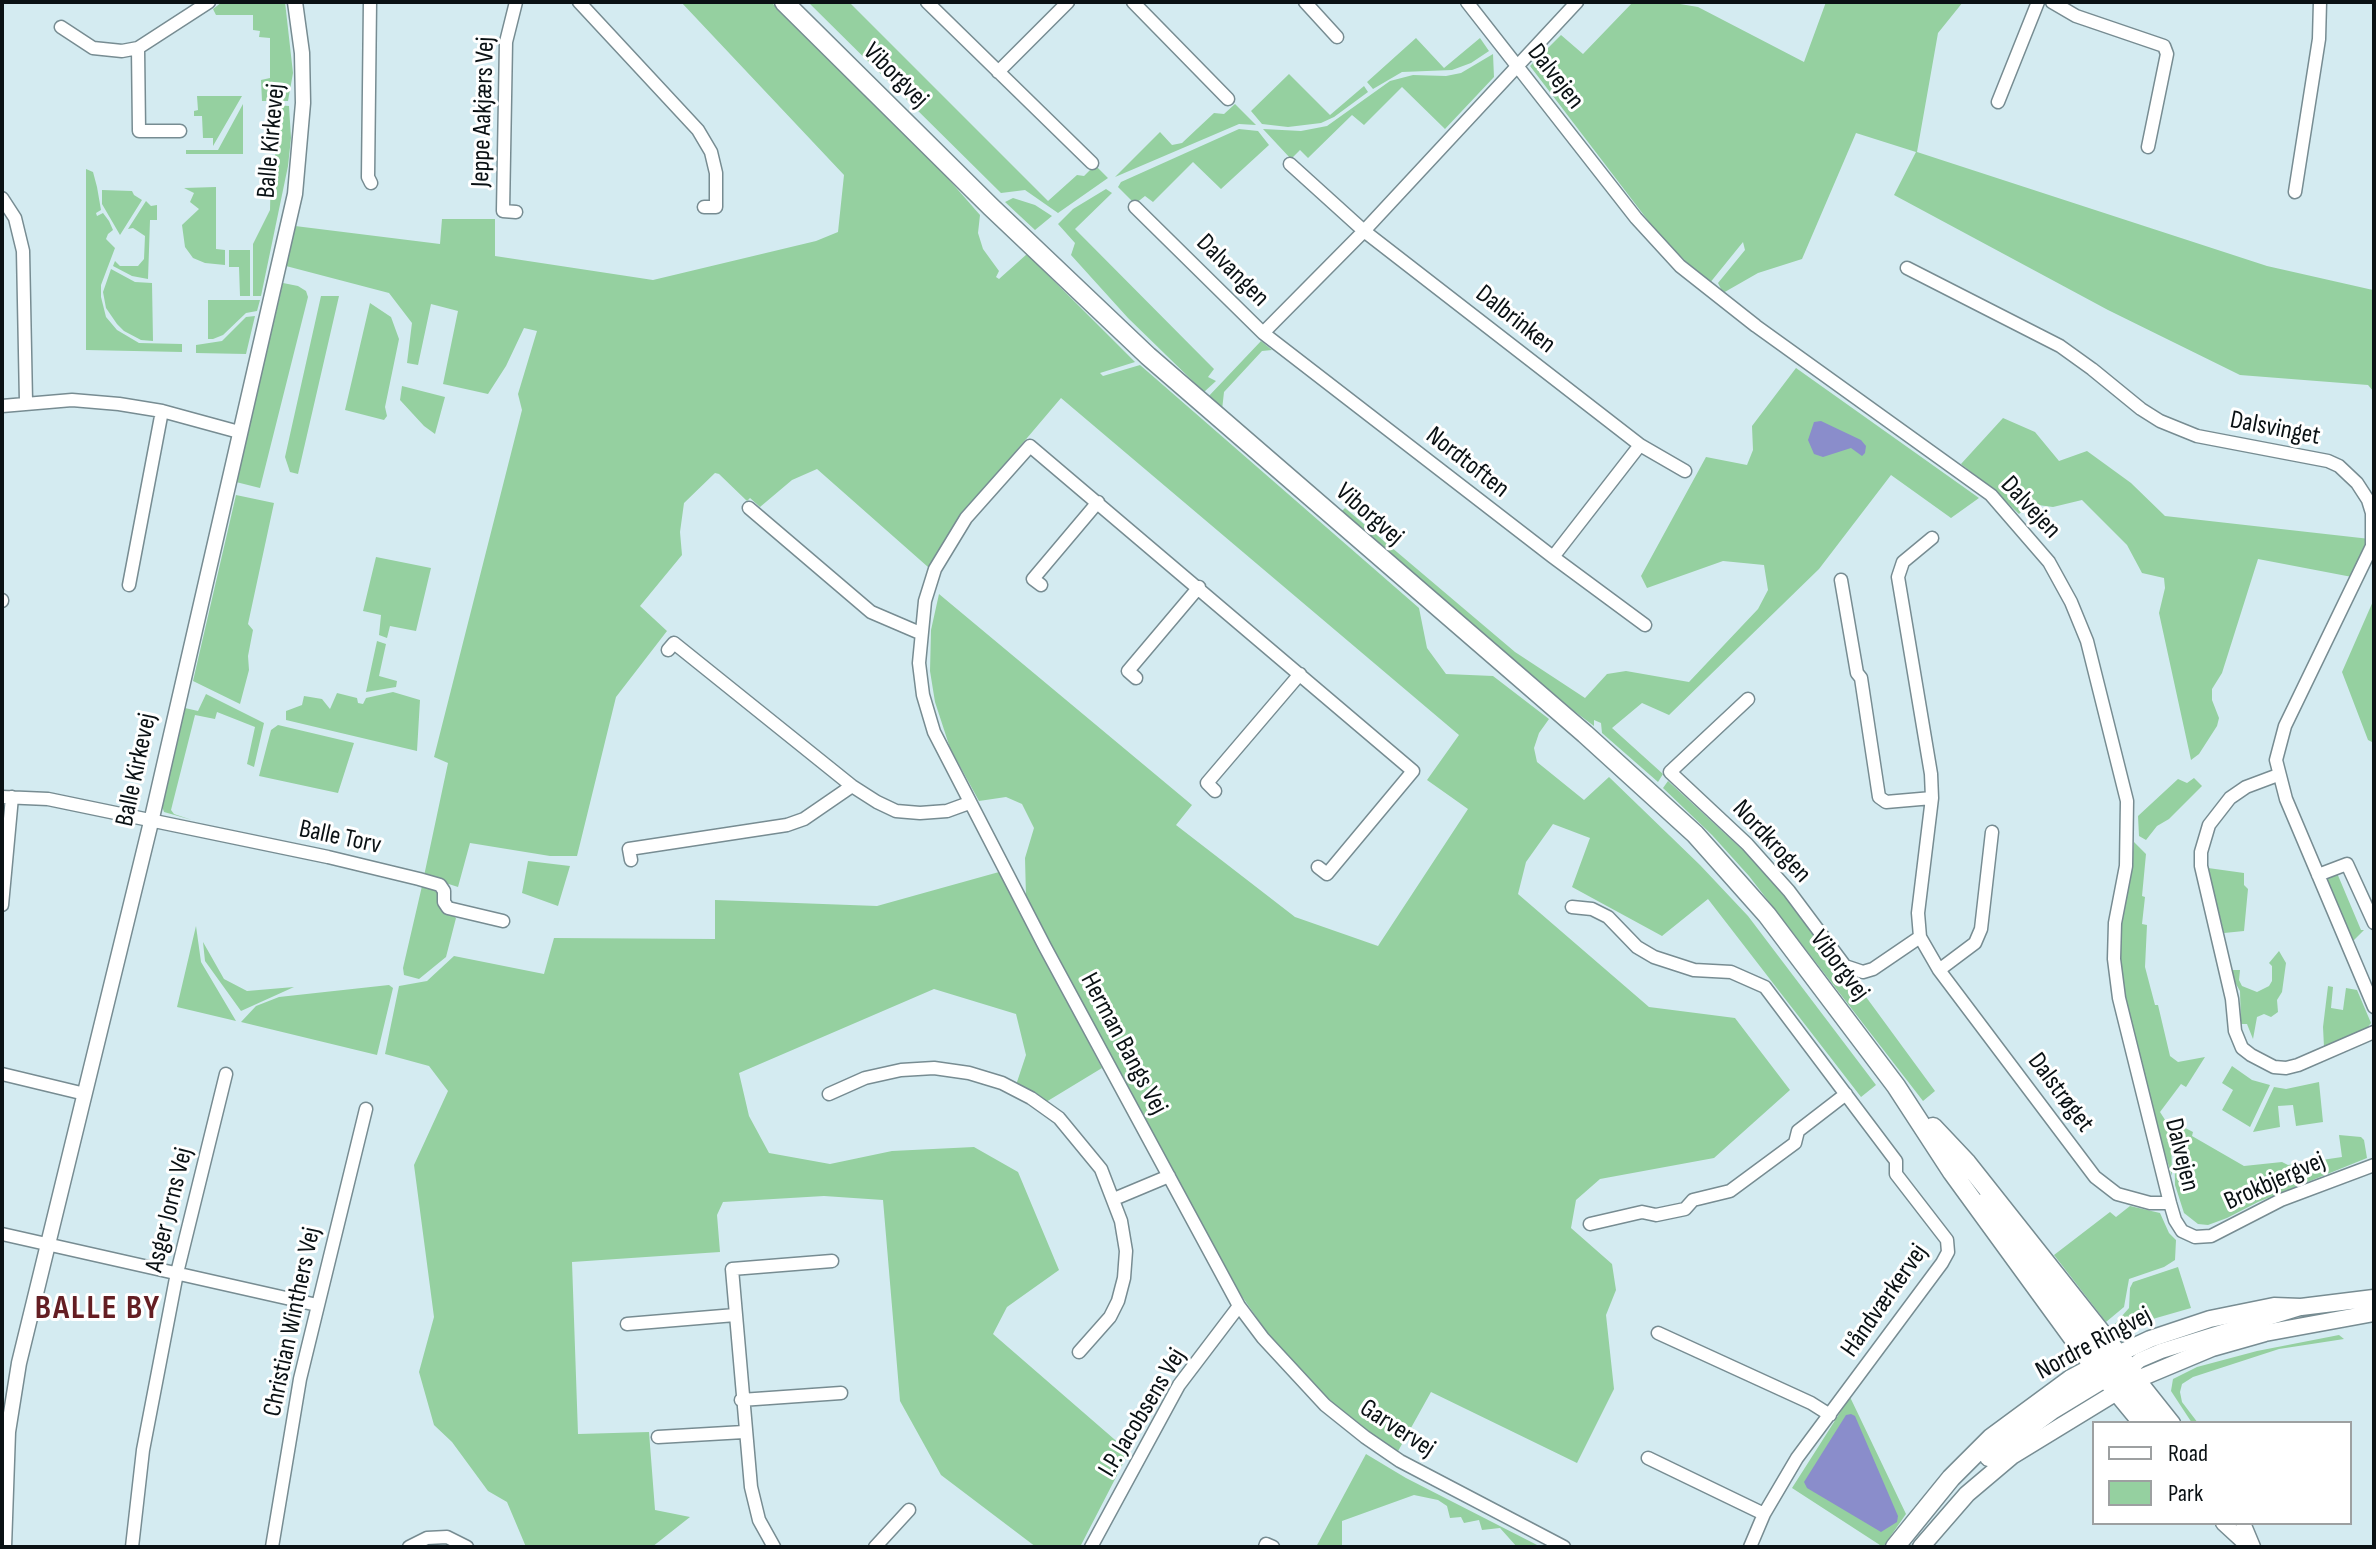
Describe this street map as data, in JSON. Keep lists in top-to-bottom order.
{
  "streets": {
    "main road": ["Viborgvej", "Nordre Ringvej"],
    "street": [
      "Dalvejen",
      "Jeppe Aakjærs Vej",
      "Balle Kirkevej",
      "Dalvangen",
      "Dalbrinken",
      "Dalsvinget",
      "Nordtoften",
      "Balle Torv",
      "Nordkrogen",
      "Herman Bangs Vej",
      "Dalstrøget",
      "Brokbjergvej",
      "Asger Jorns Vej",
      "Håndværkervej",
      "Christian Winthers Vej",
      "I.P. Jacobsens Vej",
      "Garvervej"
    ]
  },
  "crossings": [
    ["Viborgvej", "Nordre Ringvej"],
    ["Dalvejen", "Dalvangen"],
    ["Dalvejen", "Dalstrøget"],
    ["Dalvejen", "Brokbjergvej"],
    ["Balle Kirkevej", "Balle Torv"],
    ["Dalvangen", "Dalbrinken"],
    ["Dalvangen", "Nordtoften"],
    ["Nordkrogen", "Dalstrøget"],
    ["Herman Bangs Vej", "I.P. Jacobsens Vej"],
    ["Herman Bangs Vej", "Garvervej"],
    ["I.P. Jacobsens Vej", "Garvervej"]
  ],
  "districts": ["BALLE BY"],
  "legend": ["Road", "Park"]
}
